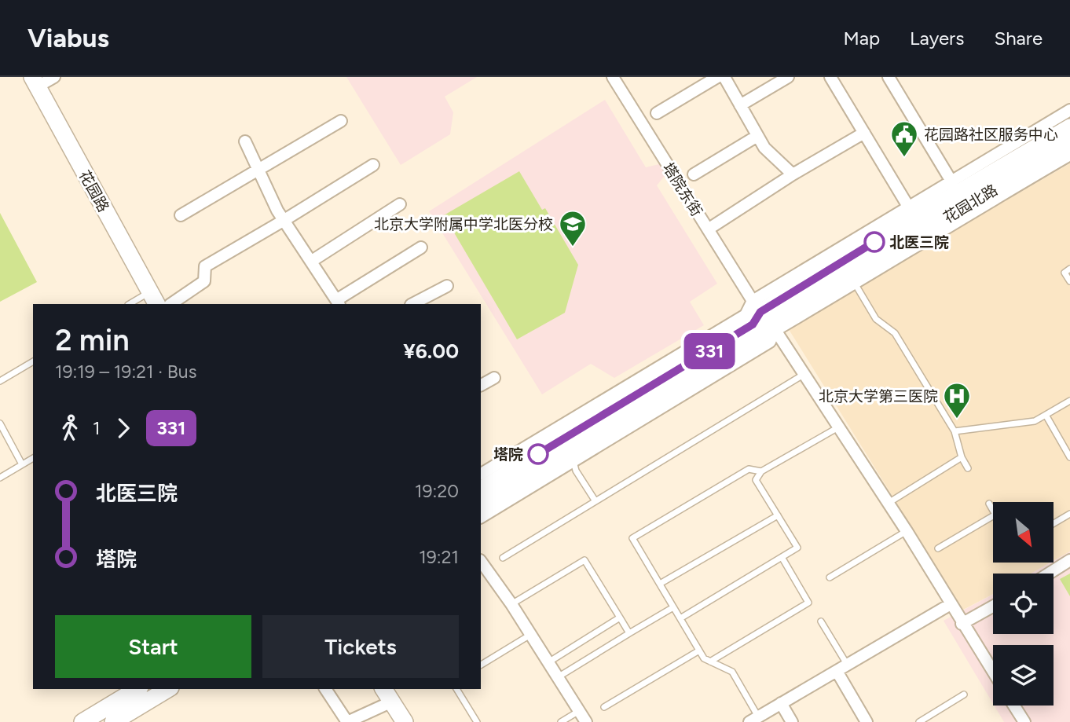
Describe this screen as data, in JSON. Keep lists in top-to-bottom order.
{
  "streets": {
    "street": ["塔院东街", "花园路", "花园北路"]
  },
  "crossings": [
    ["塔院东街", "花园北路"]
  ],
  "places": {
    "public building": ["花园路社区服务中心"],
    "other": ["北医三院", "塔院"],
    "school or university": ["北京大学附属中学北医分校"],
    "hospital": ["北京大学第三医院"]
  },
  "lines": ["bus line 331"],
  "north": "bottom right",
  "page": {
    "header": "Viabus",
    "nav": ["Map", "Layers", "Share"],
    "on_map": "331",
    "heading": ["2 min", "19:19 – 19:21 · Bus", "¥6.00"],
    "legs": ["1", "331"],
    "list": [
      {
        "name": "北医三院",
        "value": "19:20"
      },
      {
        "name": "塔院",
        "value": "19:21"
      }
    ],
    "buttons": ["Start", "Tickets"]
  }
}
